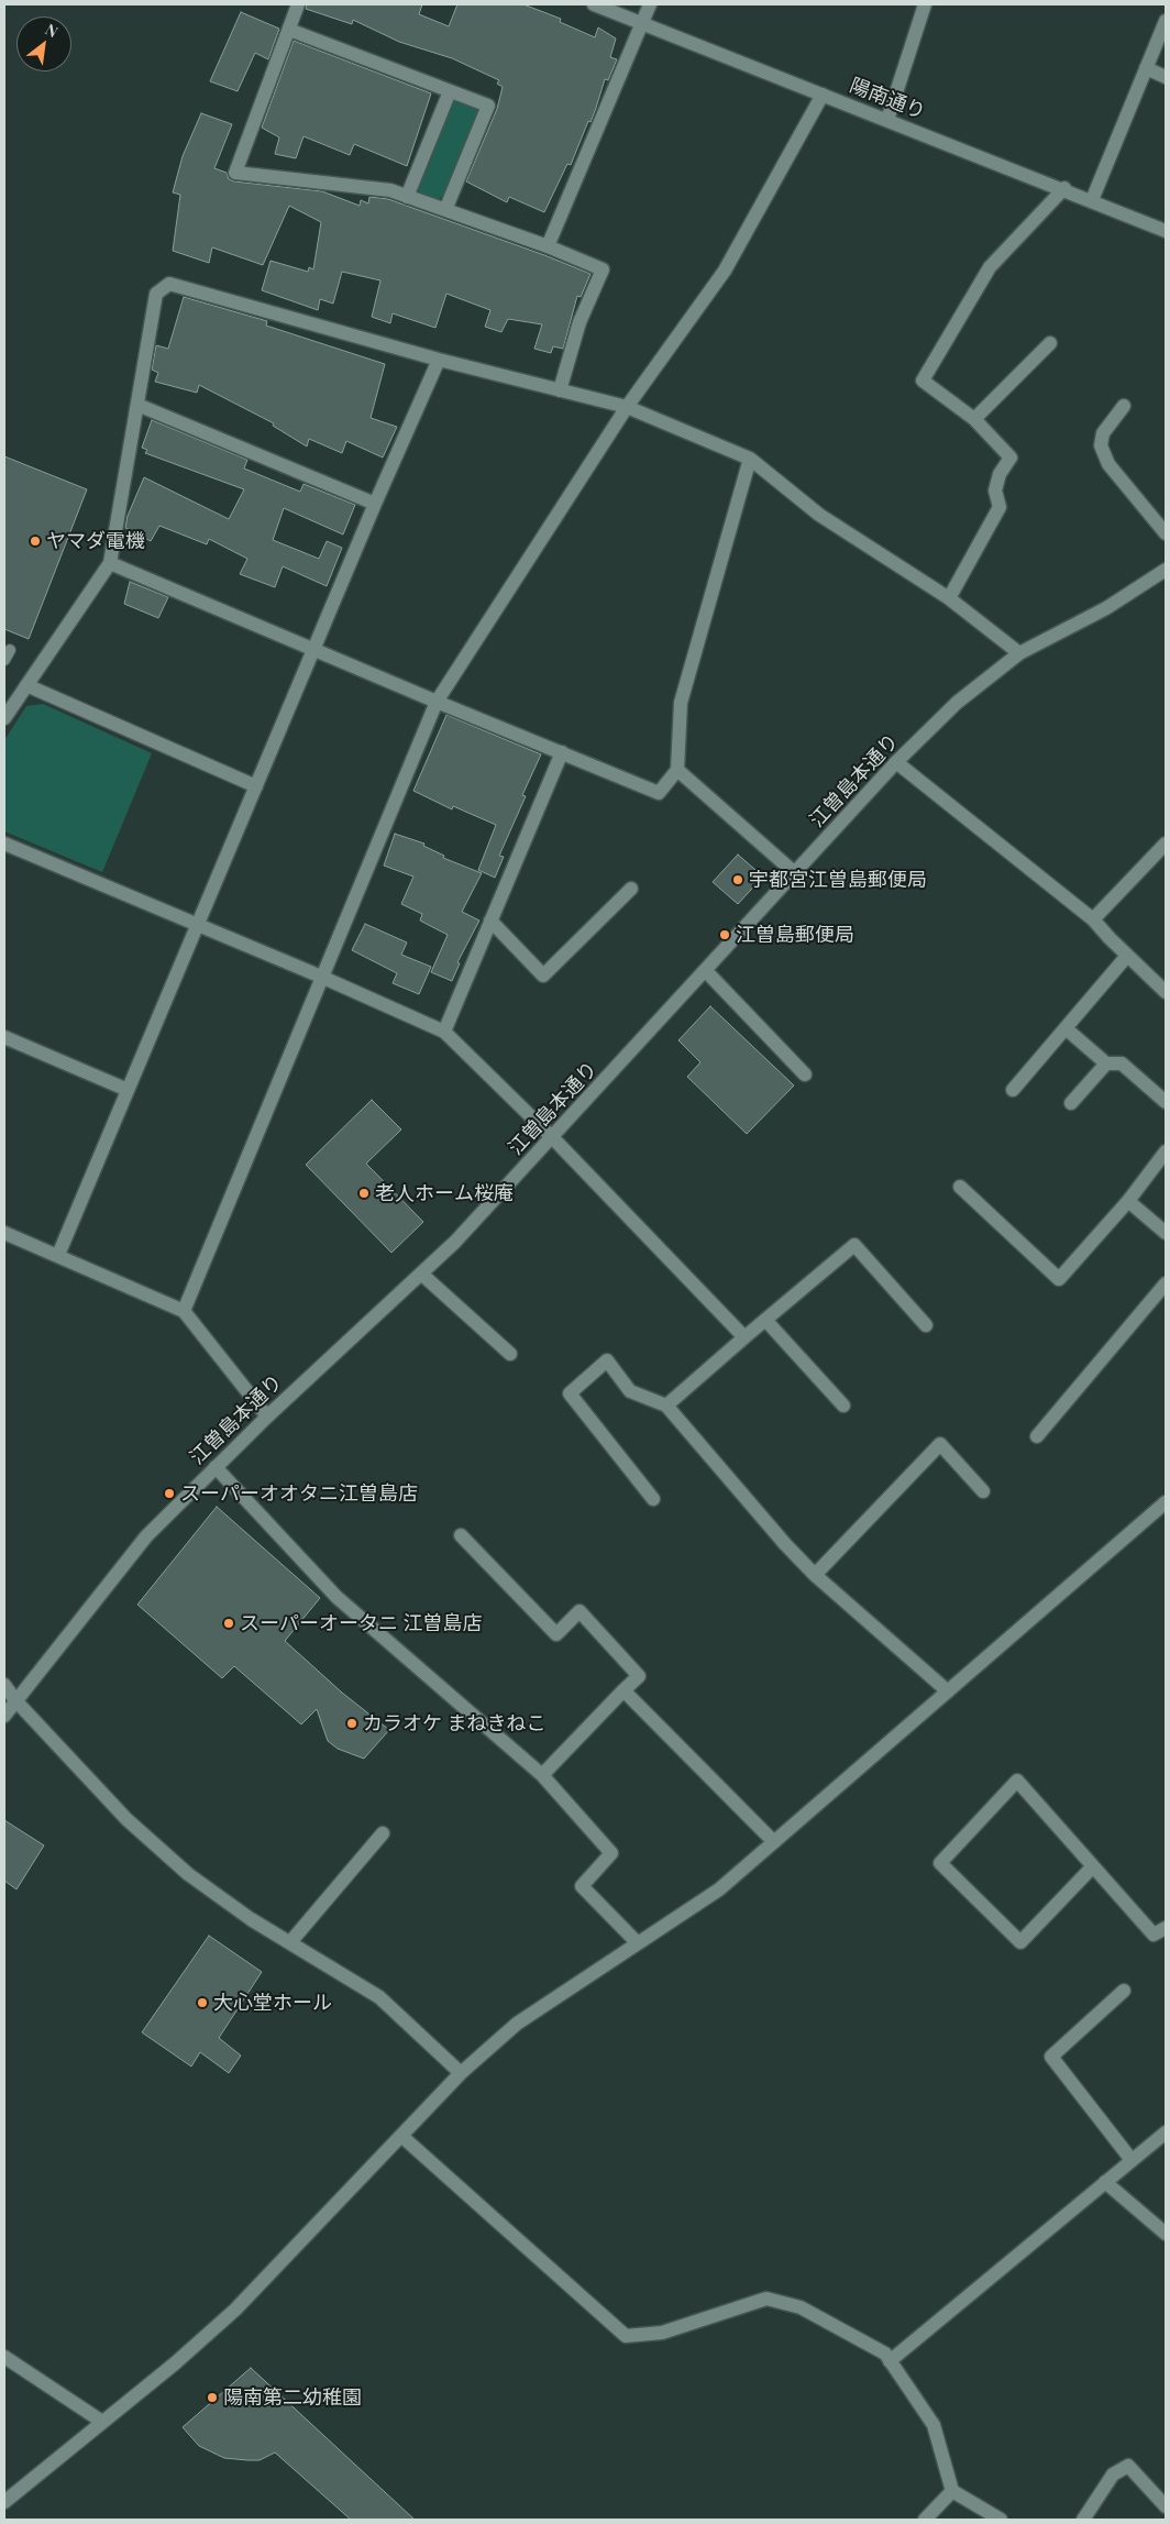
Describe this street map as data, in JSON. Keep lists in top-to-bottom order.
{
  "streets": {
    "street": ["陽南通り", "江曽島本通り"]
  },
  "places": [
    "ヤマダ電機",
    "宇都宮江曽島郵便局",
    "江曽島郵便局",
    "老人ホーム桜庵",
    "スーパーオオタニ江曽島店",
    "スーパーオータニ 江曽島店",
    "カラオケ まねきねこ",
    "大心堂ホール",
    "陽南第二幼稚園"
  ],
  "north": "top right"
}
